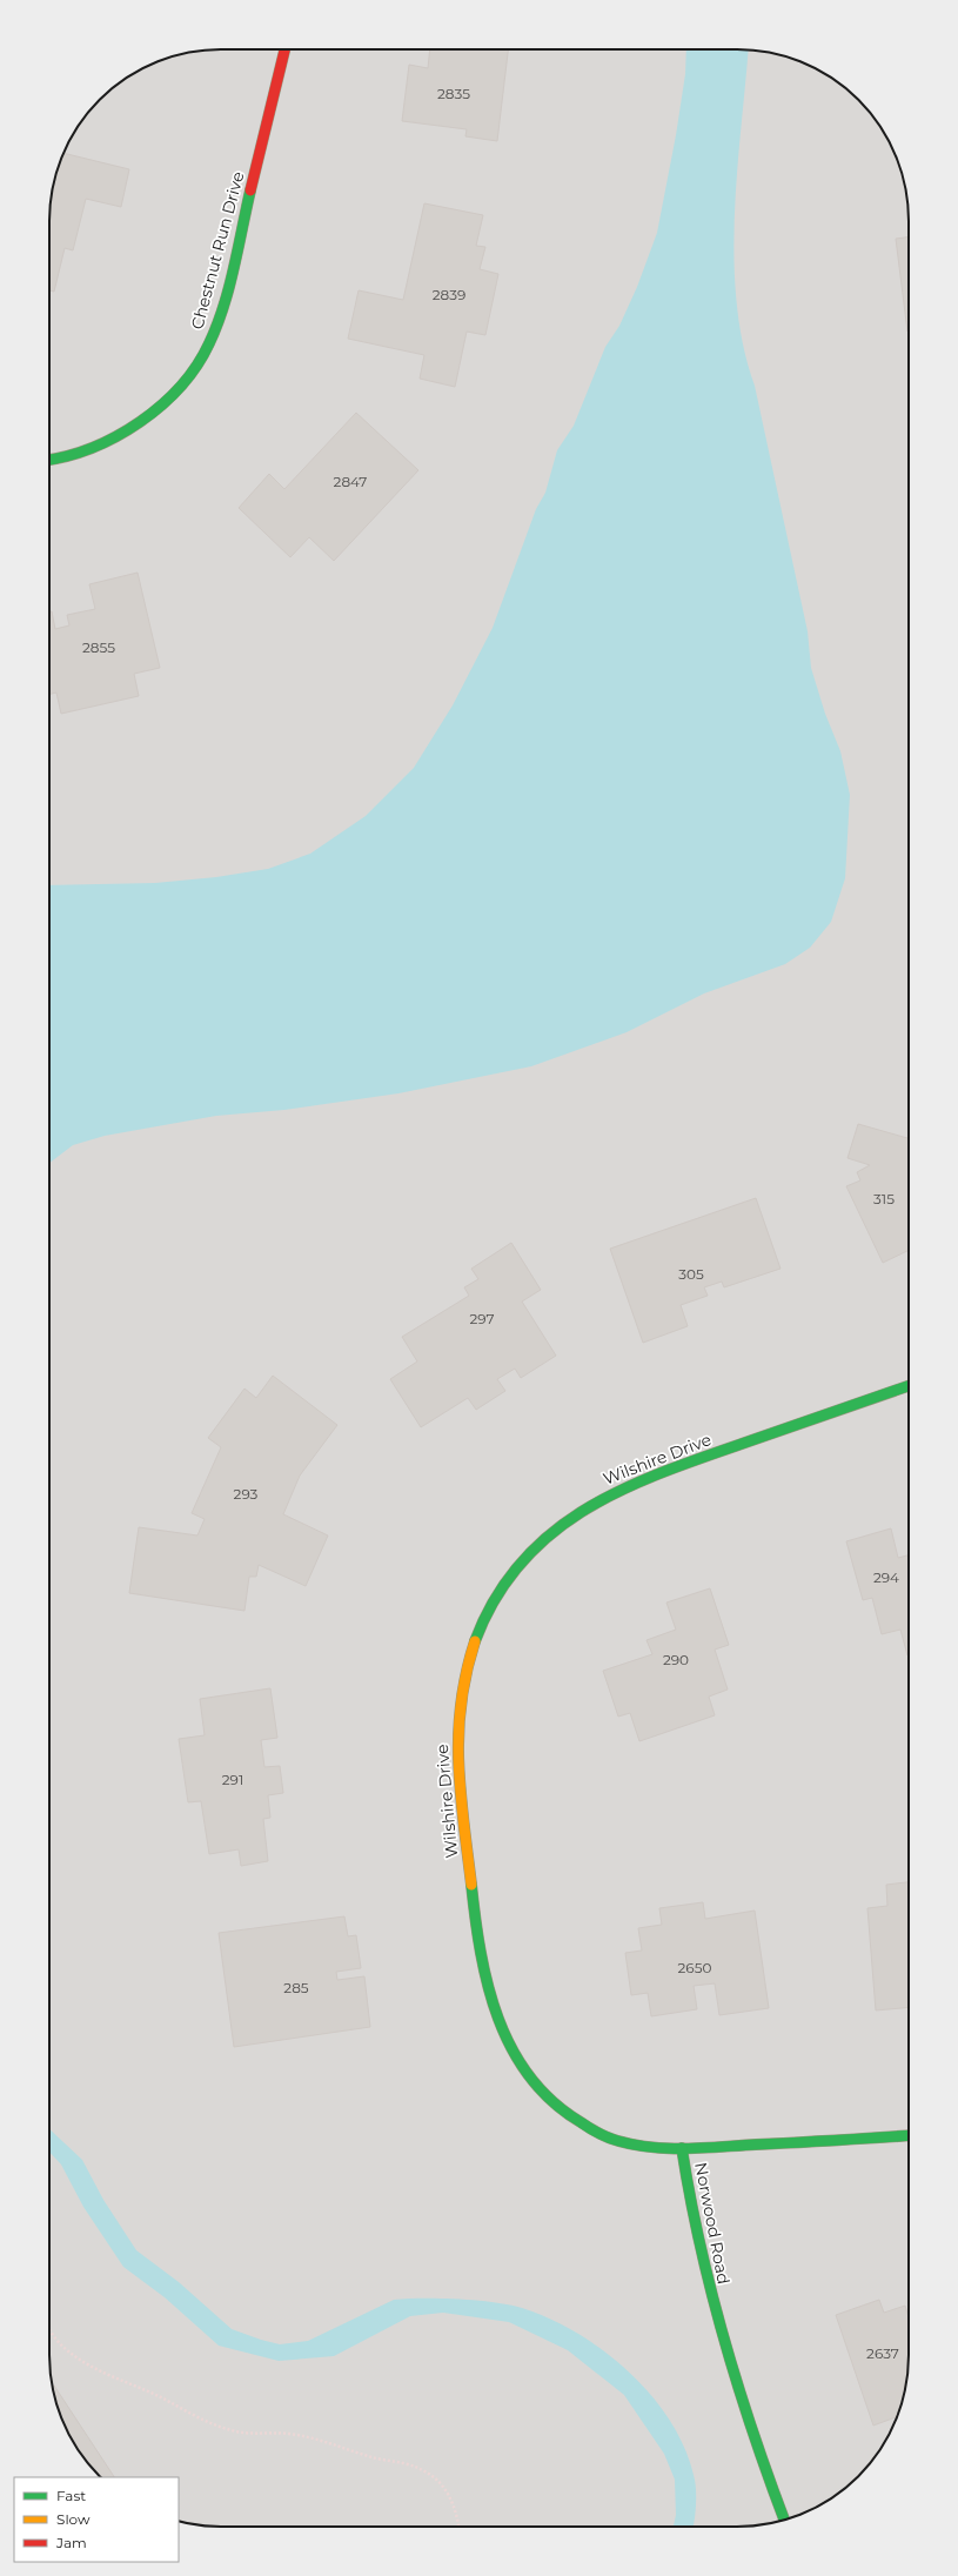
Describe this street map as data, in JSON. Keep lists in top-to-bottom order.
{
  "streets": {
    "street": ["Chestnut Run Drive", "Wilshire Drive", "Norwood Road"]
  },
  "crossings": [
    ["Wilshire Drive", "Norwood Road"]
  ],
  "house_numbers": [
    "2835",
    "2839",
    "2847",
    "2855",
    "315",
    "305",
    "297",
    "293",
    "294",
    "290",
    "291",
    "2650",
    "285",
    "2637"
  ],
  "legend": ["Fast", "Slow", "Jam"]
}
